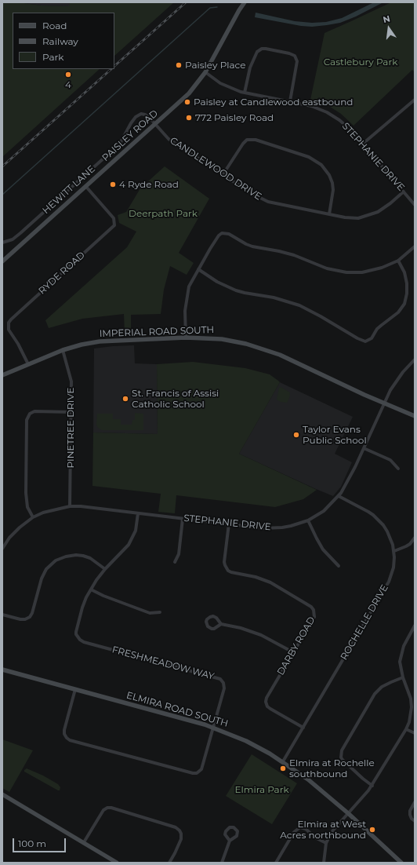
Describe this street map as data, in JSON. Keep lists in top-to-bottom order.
{
  "streets": {
    "street": [
      "PAISLEY ROAD",
      "STEPHANIE DRIVE",
      "CANDLEWOOD DRIVE",
      "HEWITT LANE",
      "RYDE ROAD",
      "IMPERIAL ROAD SOUTH",
      "PINETREE DRIVE",
      "ROCHELLE DRIVE",
      "DARBY ROAD",
      "FRESHMEADOW WAY",
      "ELMIRA ROAD SOUTH"
    ]
  },
  "crossings": [
    ["PAISLEY ROAD", "STEPHANIE DRIVE"],
    ["PAISLEY ROAD", "CANDLEWOOD DRIVE"],
    ["PAISLEY ROAD", "HEWITT LANE"],
    ["PAISLEY ROAD", "RYDE ROAD"],
    ["STEPHANIE DRIVE", "CANDLEWOOD DRIVE"],
    ["STEPHANIE DRIVE", "IMPERIAL ROAD SOUTH"],
    ["STEPHANIE DRIVE", "PINETREE DRIVE"],
    ["STEPHANIE DRIVE", "ROCHELLE DRIVE"],
    ["STEPHANIE DRIVE", "DARBY ROAD"],
    ["STEPHANIE DRIVE", "FRESHMEADOW WAY"],
    ["CANDLEWOOD DRIVE", "HEWITT LANE"],
    ["RYDE ROAD", "IMPERIAL ROAD SOUTH"],
    ["IMPERIAL ROAD SOUTH", "PINETREE DRIVE"],
    ["ROCHELLE DRIVE", "DARBY ROAD"],
    ["ROCHELLE DRIVE", "ELMIRA ROAD SOUTH"],
    ["FRESHMEADOW WAY", "ELMIRA ROAD SOUTH"]
  ],
  "parks": ["Castlebury Park", "Deerpath Park", "Elmira Park"],
  "places": [
    "Paisley Place",
    "4",
    "Paisley at Candlewood eastbound",
    "772 Paisley Road",
    "4 Ryde Road",
    "St. Francis of Assisi Catholic School",
    "Taylor Evans Public School",
    "Elmira at Rochelle southbound",
    "Elmira at West Acres northbound"
  ],
  "legend": ["Road", "Railway", "Park"],
  "scale_bar": "100 m",
  "north": "top"
}
